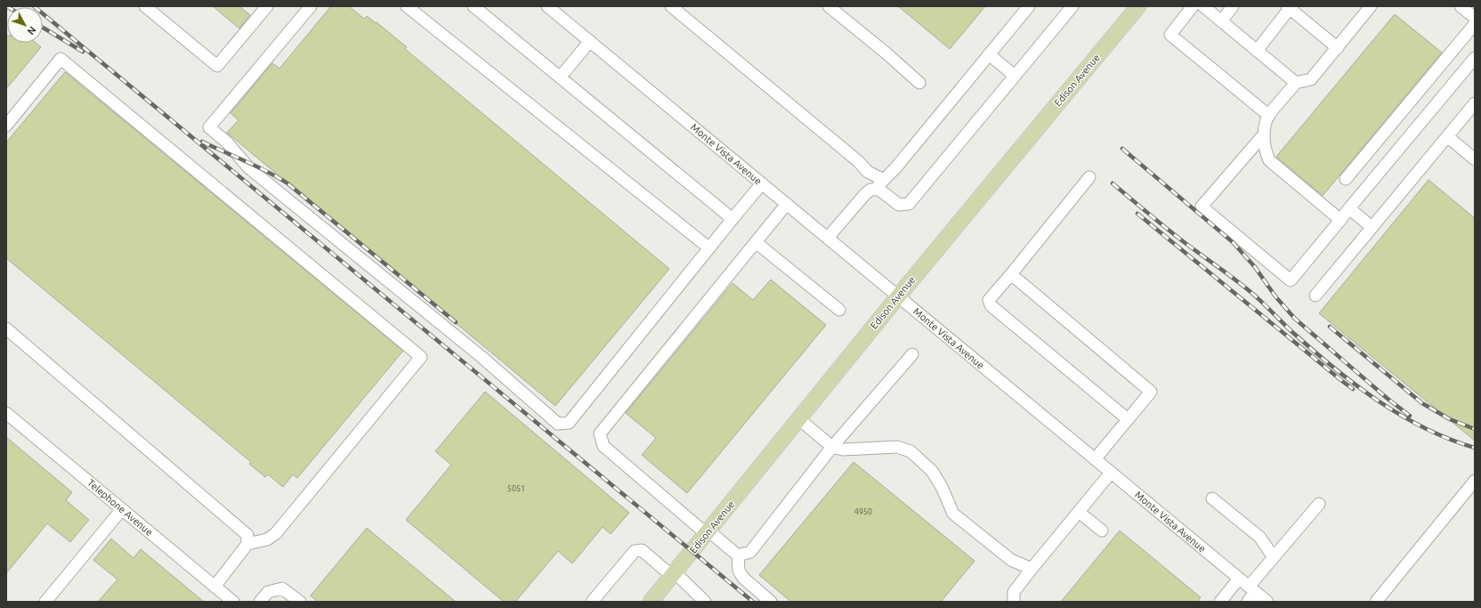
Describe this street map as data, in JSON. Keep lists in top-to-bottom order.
{
  "streets": {
    "main road": ["Edison Avenue"],
    "street": ["Monte Vista Avenue", "Telephone Avenue"]
  },
  "crossings": [
    ["Edison Avenue", "Monte Vista Avenue"]
  ],
  "house_numbers": ["5051", "4950"],
  "north": "bottom right"
}
